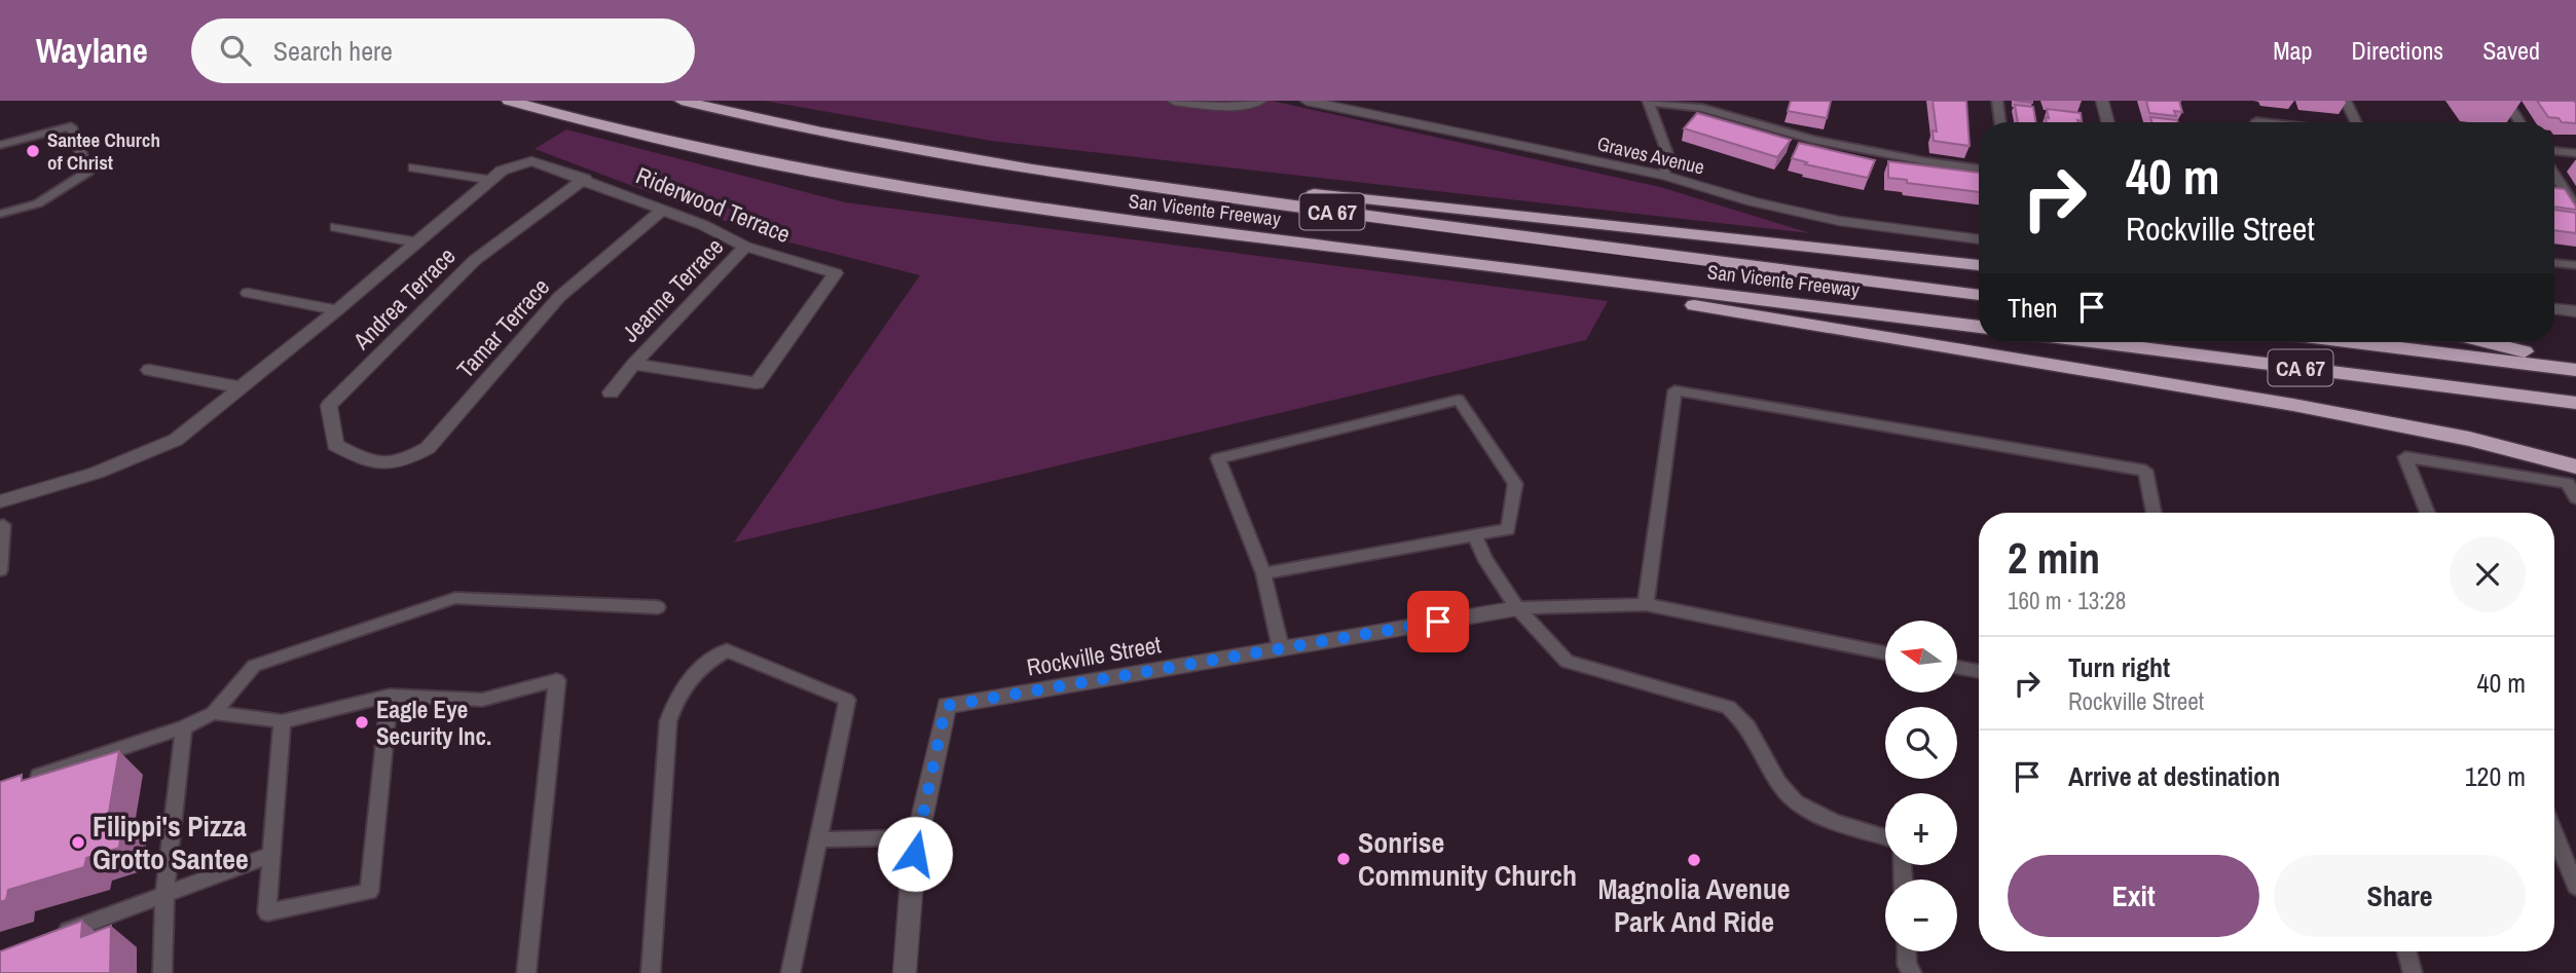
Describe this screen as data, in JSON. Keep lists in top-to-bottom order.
{
  "streets": {
    "highway": ["San Vicente Freeway", "CA 67"],
    "street": [
      "Graves Avenue",
      "Riderwood Terrace",
      "Jeanne Terrace",
      "Andrea Terrace",
      "Tamar Terrace",
      "Rockville Street"
    ]
  },
  "crossings": [
    ["Riderwood Terrace", "Jeanne Terrace"],
    ["Riderwood Terrace", "Andrea Terrace"],
    ["Riderwood Terrace", "Tamar Terrace"],
    ["Andrea Terrace", "Tamar Terrace"]
  ],
  "places": [
    "Santee Church of Christ",
    "Eagle Eye Security Inc.",
    "Filippi's Pizza Grotto Santee",
    "Sonrise Community Church",
    "Magnolia Avenue Park And Ride"
  ],
  "north": "left",
  "page": {
    "header": "Waylane",
    "search": "Search here",
    "nav": ["Map", "Directions", "Saved"],
    "turn": ["40 m", "Rockville Street"],
    "then": "Then",
    "heading": ["2 min", "160 m · 13:28"],
    "map_buttons": ["+", "−"],
    "list": [
      {
        "name": "Turn right",
        "note": "Rockville Street",
        "value": "40 m"
      },
      {
        "name": "Arrive at destination",
        "value": "120 m"
      }
    ],
    "buttons": ["Exit", "Share"]
  }
}
